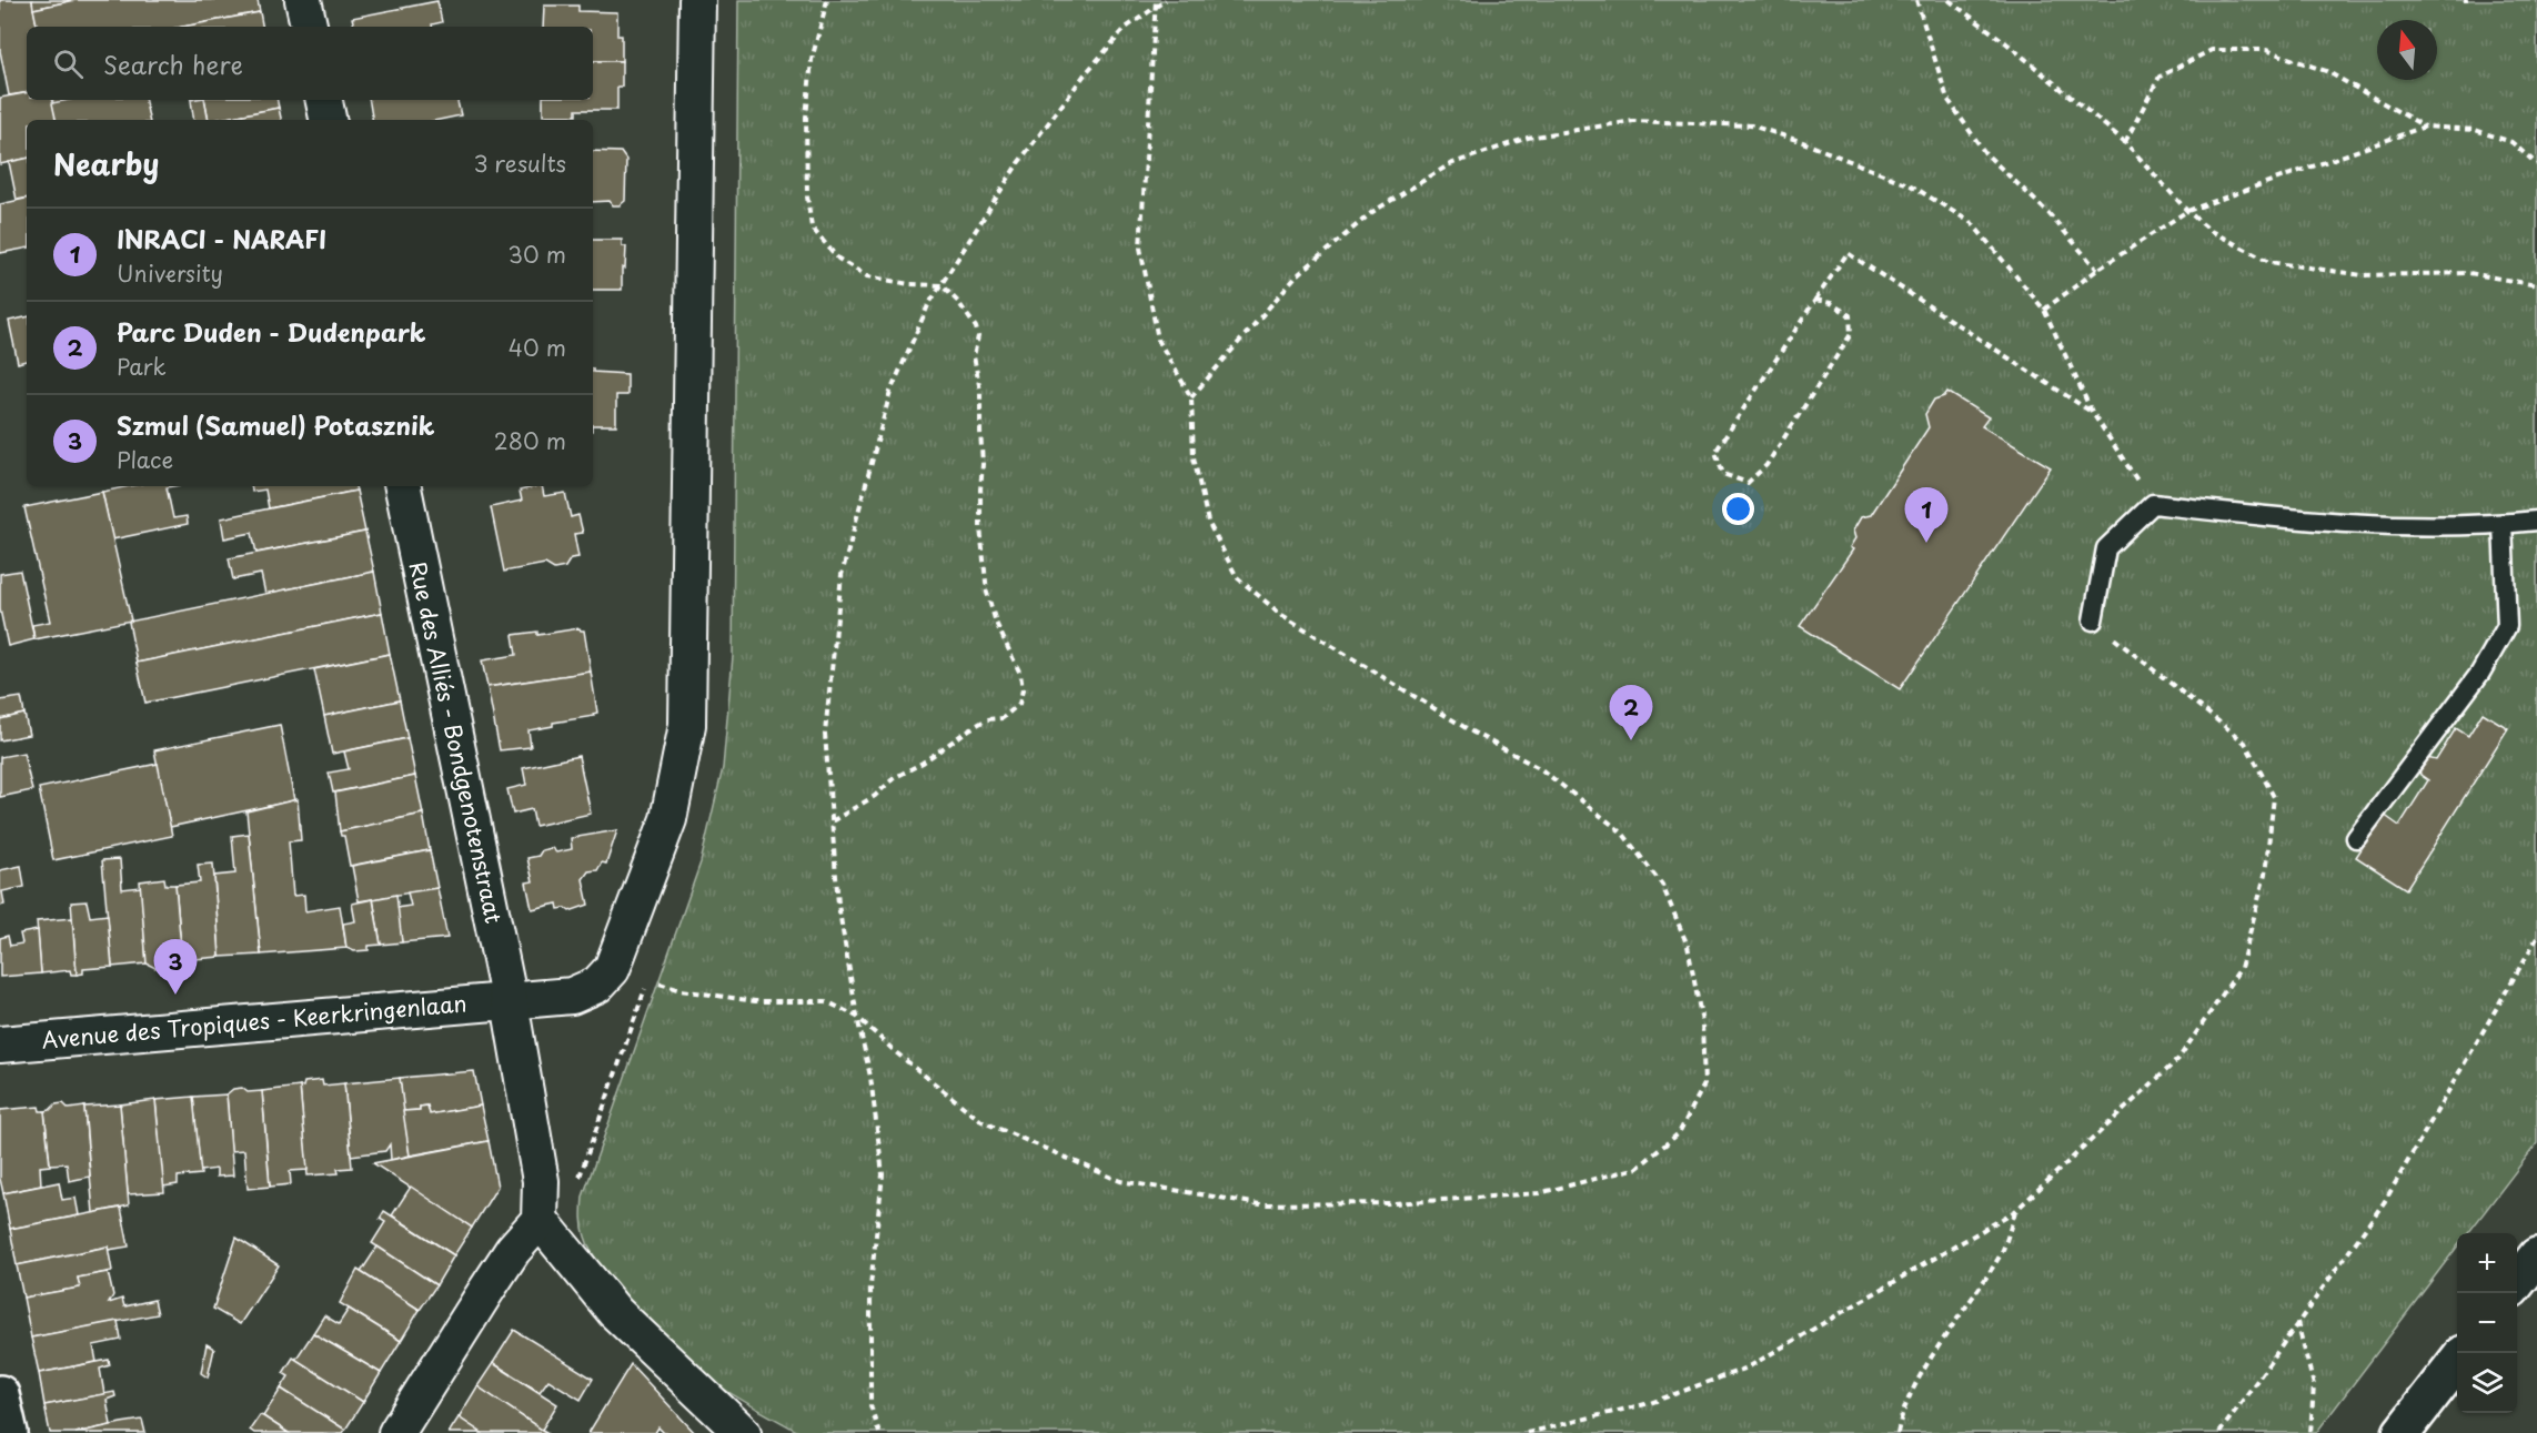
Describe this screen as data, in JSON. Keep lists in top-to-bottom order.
{
  "streets": {
    "street": ["Rue des Alliés - Bondgenotenstraat", "Avenue des Tropiques - Keerkringenlaan"]
  },
  "crossings": [
    ["Rue des Alliés - Bondgenotenstraat", "Avenue des Tropiques - Keerkringenlaan"]
  ],
  "north": "top",
  "page": {
    "search": "Search here",
    "heading": ["Nearby", "3 results"],
    "list": [
      {
        "mark": "1",
        "name": "INRACI - NARAFI",
        "note": "University",
        "value": "30 m"
      },
      {
        "mark": "2",
        "name": "Parc Duden - Dudenpark",
        "note": "Park",
        "value": "40 m"
      },
      {
        "mark": "3",
        "name": "Szmul (Samuel) Potasznik",
        "note": "Place",
        "value": "280 m"
      }
    ],
    "pins": ["1", "2", "3"],
    "map_buttons": ["+", "−"]
  }
}
